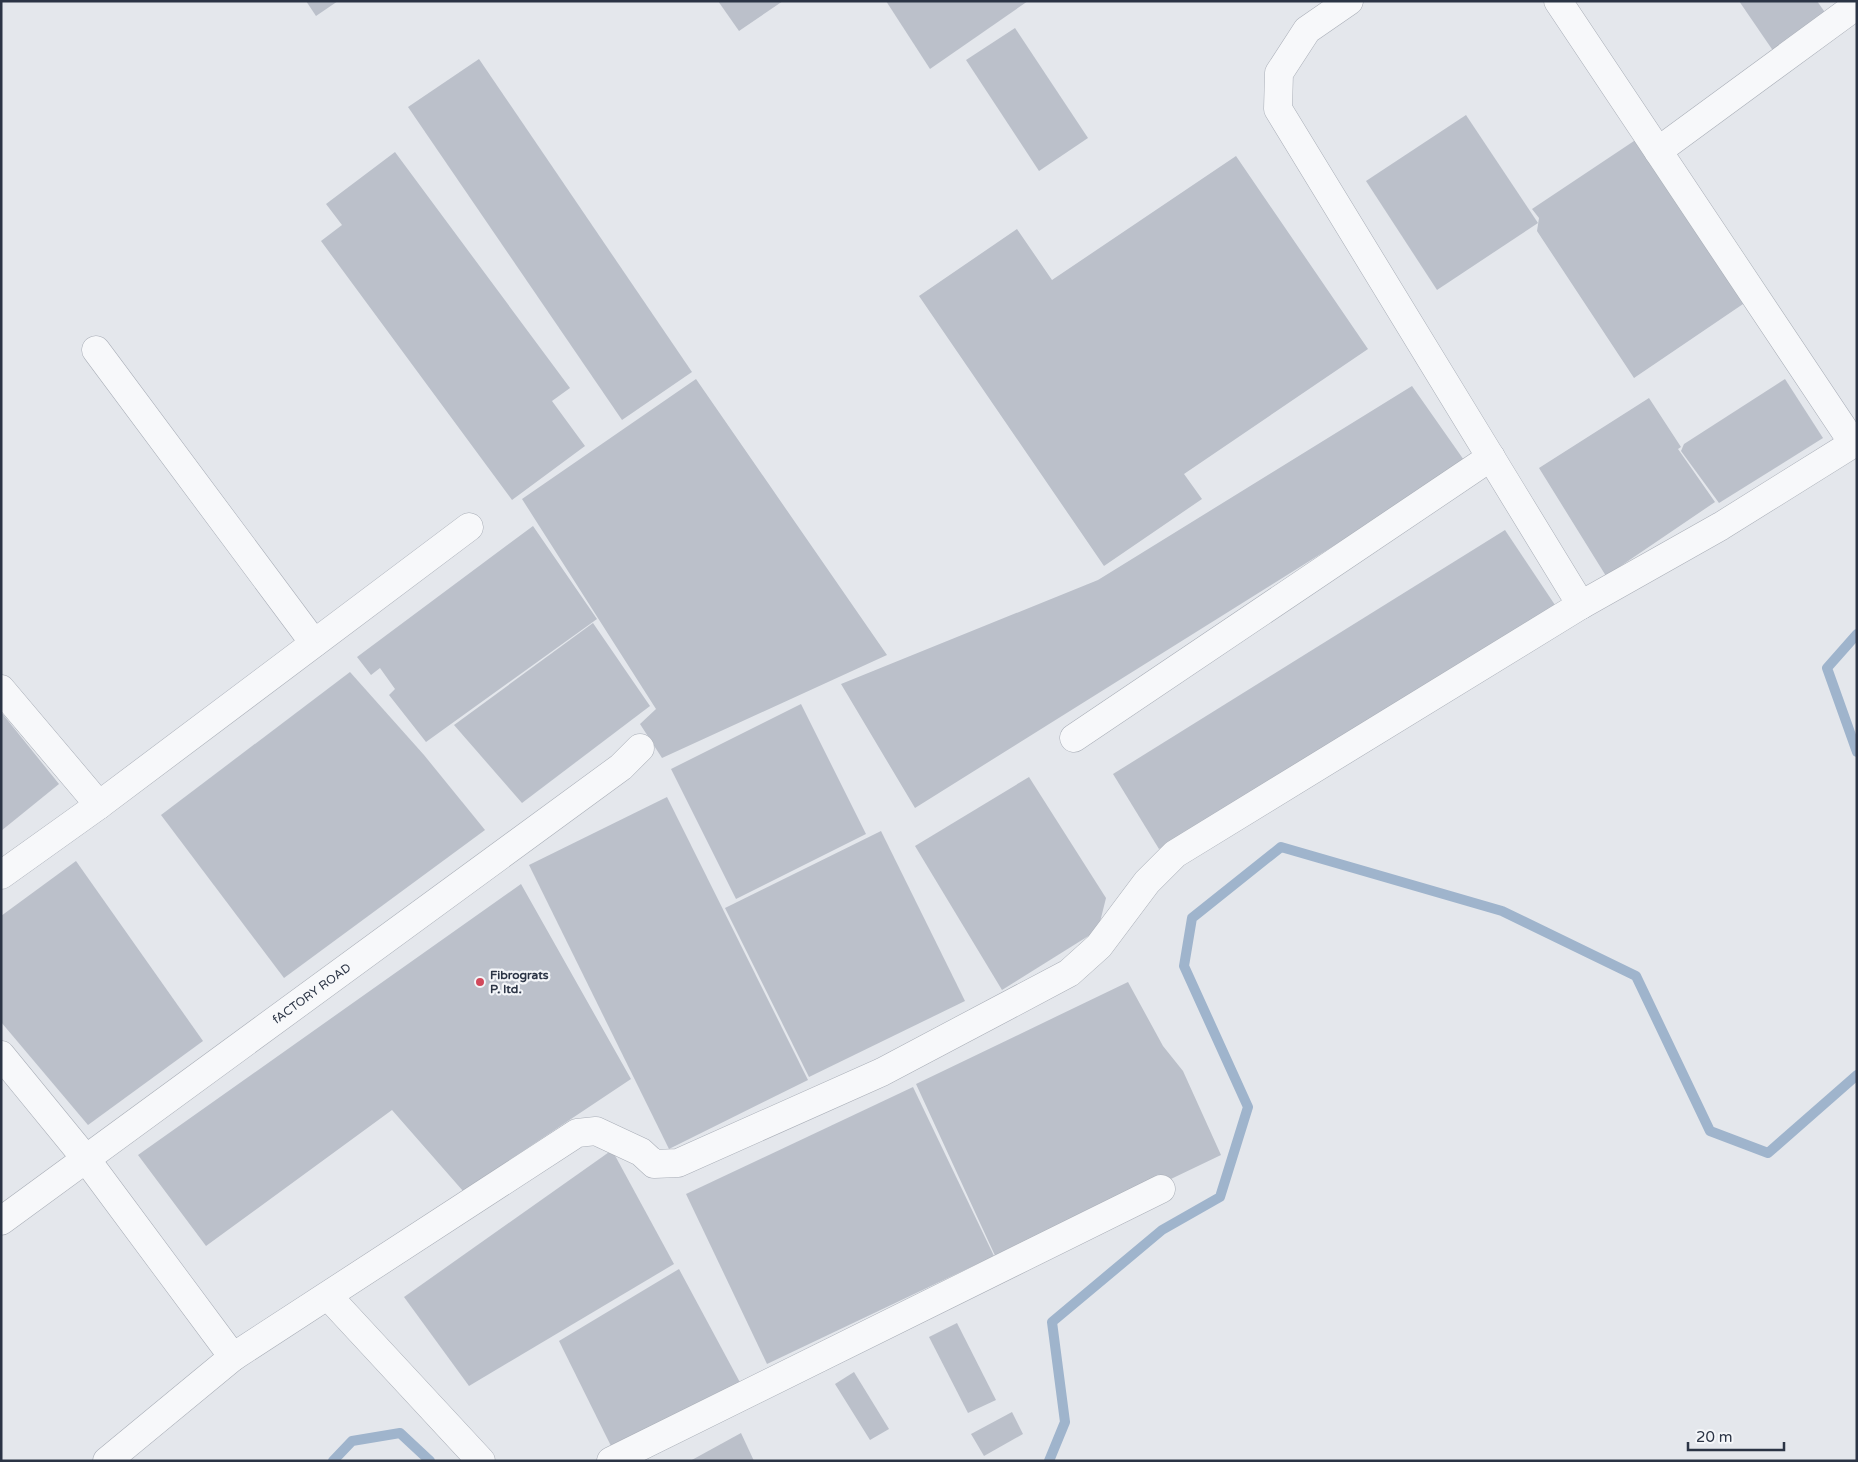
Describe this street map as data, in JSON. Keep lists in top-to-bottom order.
{
  "streets": {
    "street": ["fACTORY ROAD"]
  },
  "places": ["Fibrograts P. ltd."],
  "scale_bar": "20 m"
}
